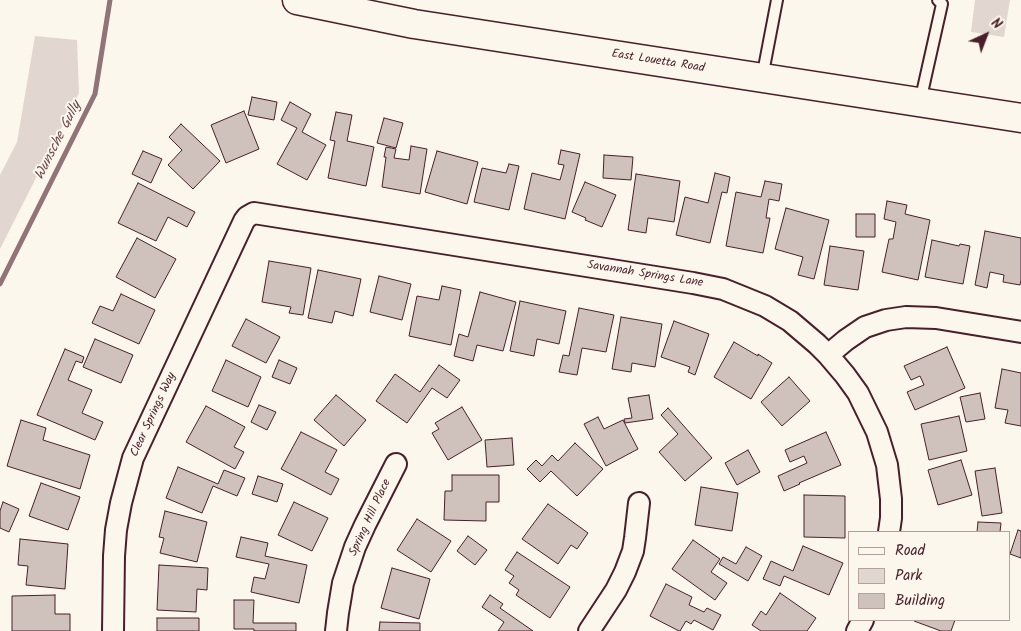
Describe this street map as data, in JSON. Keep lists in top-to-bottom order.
{
  "streets": {
    "main road": ["East Louetta Road"],
    "street": ["Savannah Springs Lane", "Clear Springs Way", "Spring Hill Place"]
  },
  "crossings": [
    ["Savannah Springs Lane", "Clear Springs Way"]
  ],
  "water": ["Wunsche Gully"],
  "legend": ["Road", "Park", "Building"],
  "north": "top right"
}
